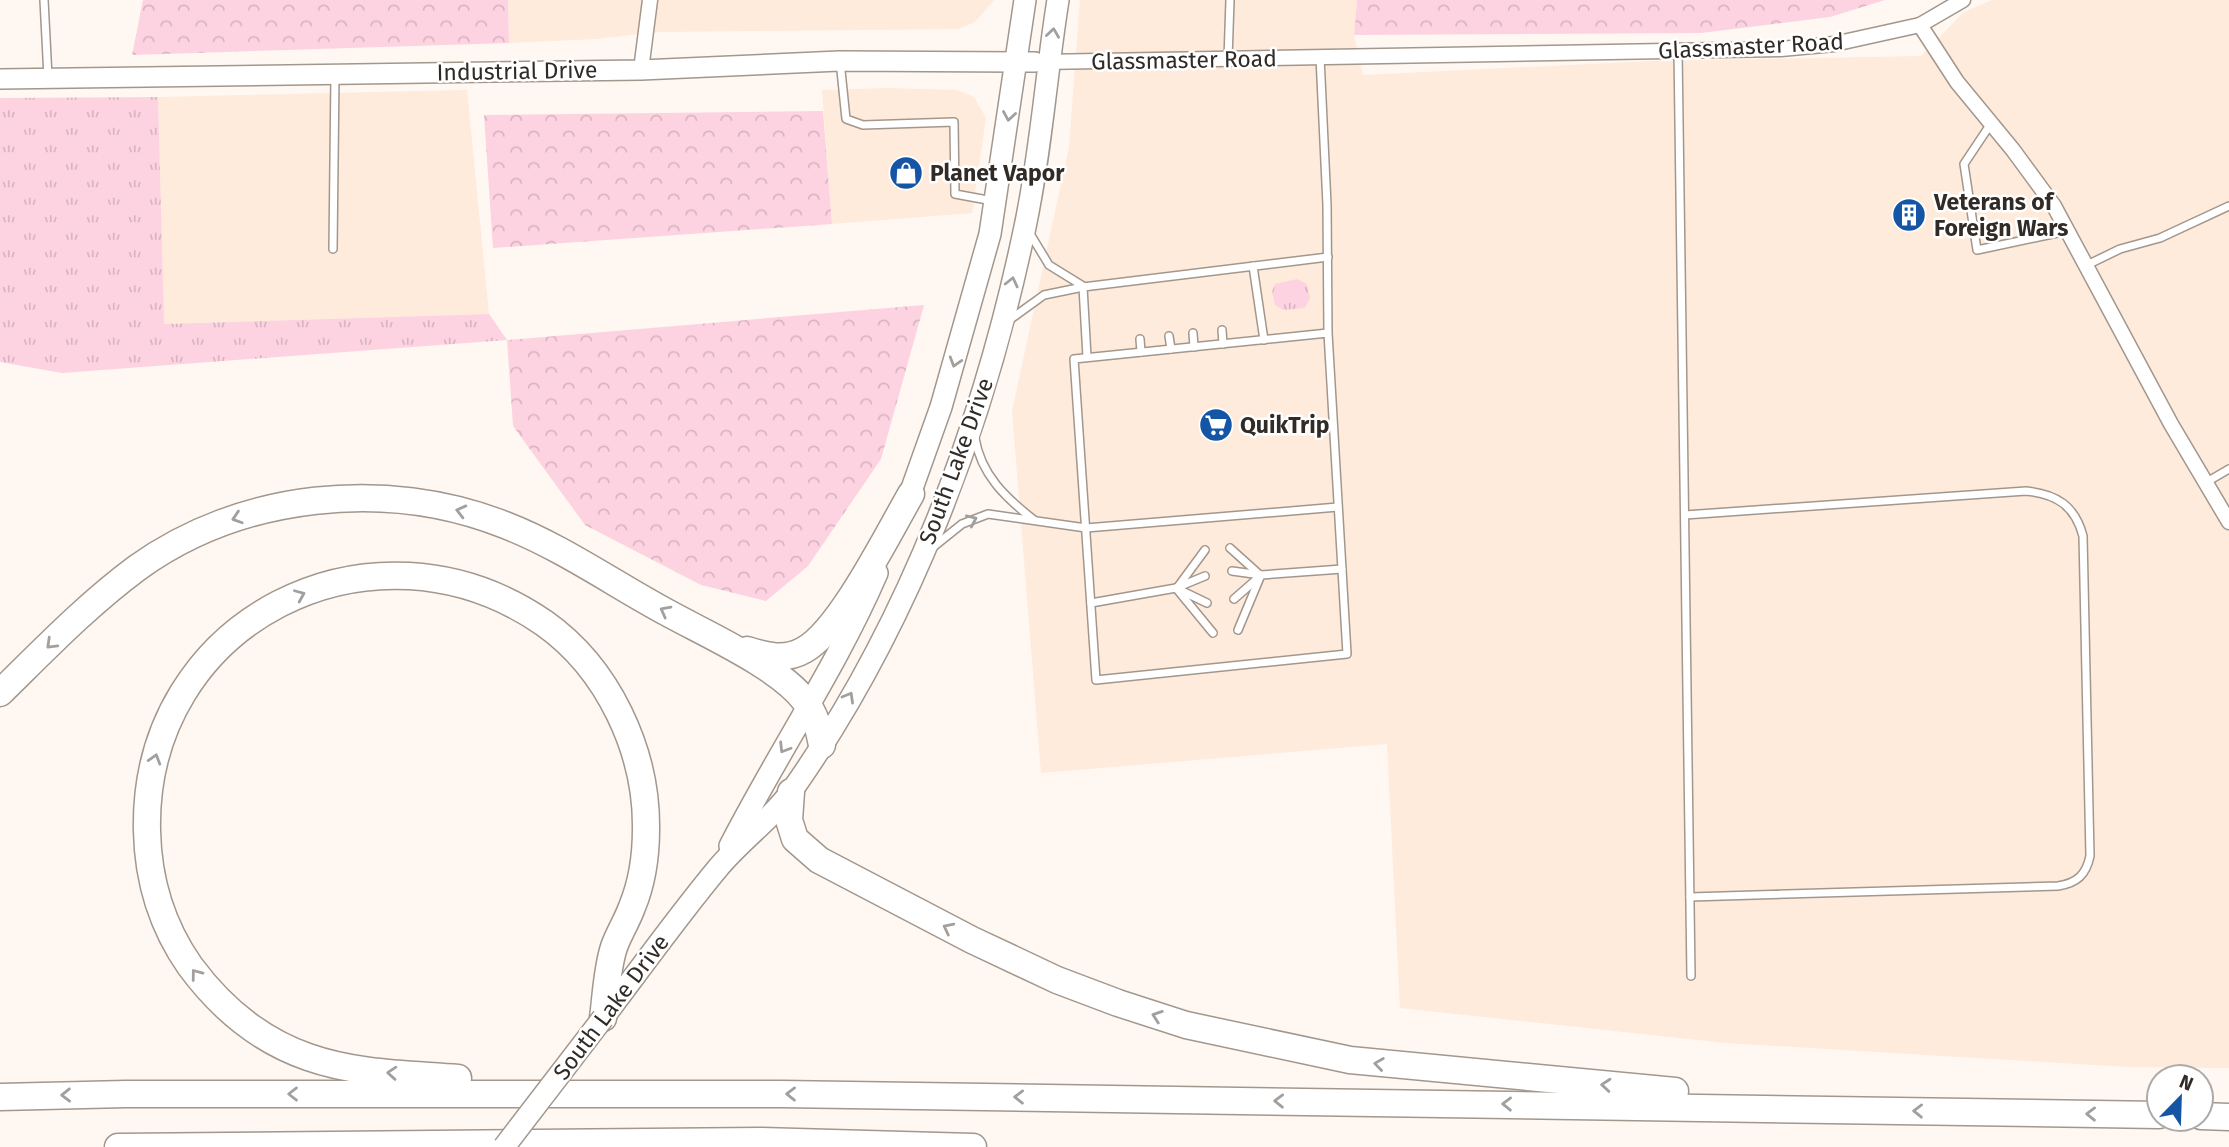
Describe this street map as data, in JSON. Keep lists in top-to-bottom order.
{
  "streets": {
    "main road": ["South Lake Drive"],
    "street": ["Glassmaster Road", "Industrial Drive"]
  },
  "crossings": [
    ["Glassmaster Road", "Industrial Drive"],
    ["Glassmaster Road", "South Lake Drive"],
    ["Industrial Drive", "South Lake Drive"]
  ],
  "places": {
    "shop": ["Planet Vapor"],
    "building": ["Veterans of Foreign Wars"],
    "supermarket": ["QuikTrip"]
  },
  "north": "top right"
}
